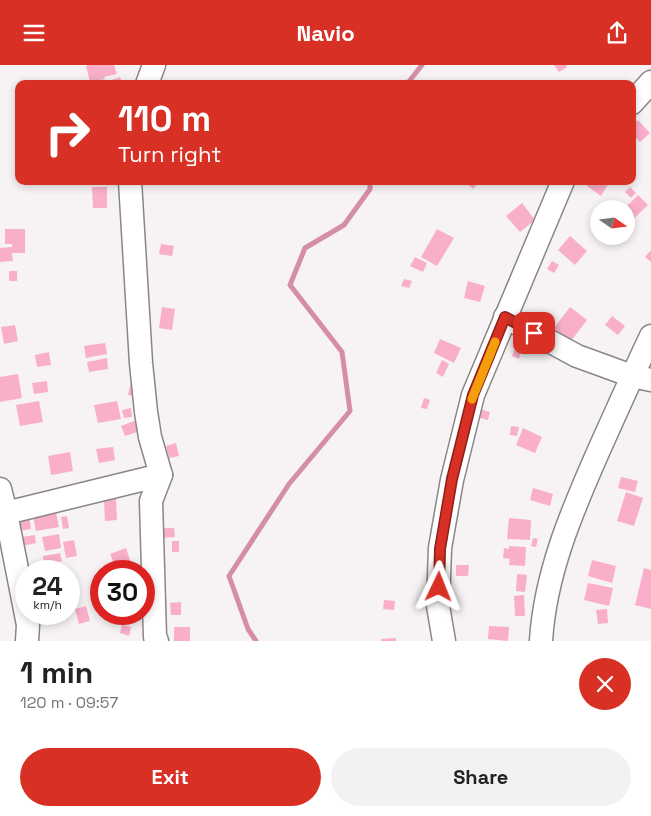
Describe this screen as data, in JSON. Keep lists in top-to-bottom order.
{
  "north": "right",
  "page": {
    "header": "Navio",
    "turn": ["110 m", "Turn right"],
    "speed": "24 km/h",
    "limit": "30",
    "heading": ["1 min", "120 m · 09:57"],
    "buttons": ["Exit", "Share"]
  }
}
